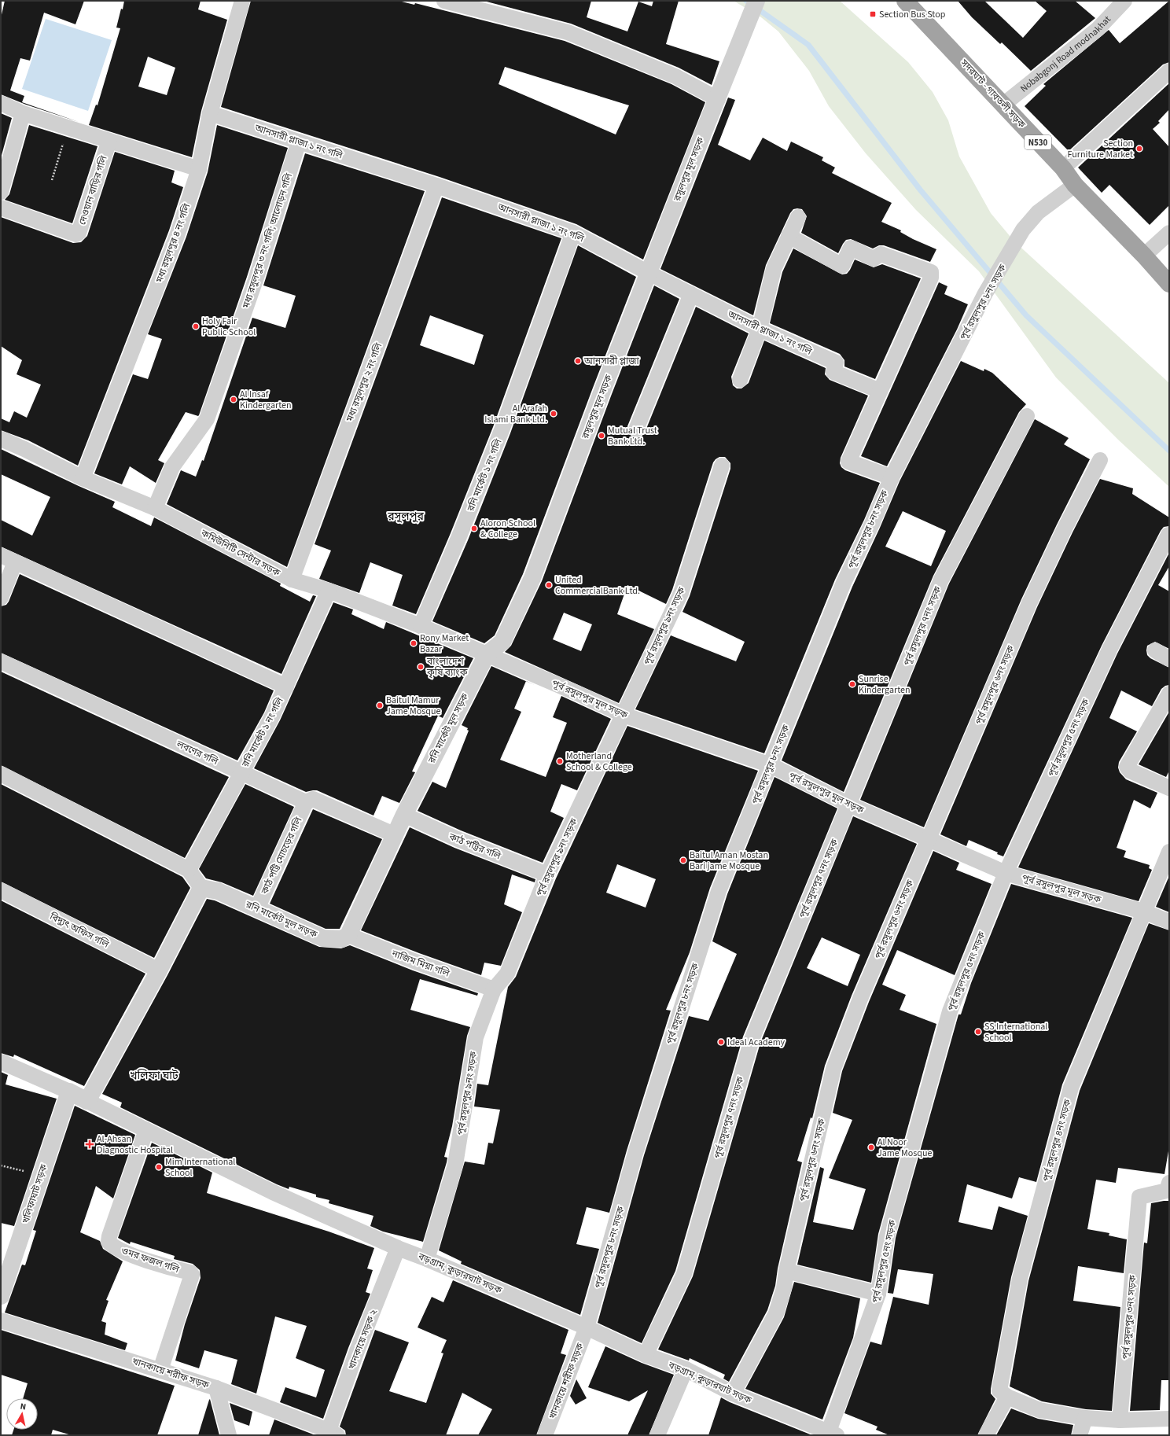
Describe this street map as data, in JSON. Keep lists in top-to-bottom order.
{
  "streets": {
    "highway": ["সদরঘাট - গাবতলী সড়ক", "N530"],
    "street": [
      "Nobabgonj Road modnakhat",
      "আনসারী প্লাজা ১ নং গলি",
      "রসুলপুর মূল সড়ক",
      "দেওয়ান বাড়ির গলি",
      "মধ্য রসুলপুর ৩ নং গলি; আলোড়ন গলি",
      "মধ্য রসুলপুর ৪ নং গলি",
      "পূর্ব রসুলপুর ৮নং সড়ক",
      "মধ্য রসুলপুর ২ নং গলি",
      "রনি মার্কেট ১ নং গলি",
      "কমিউনিটি সেন্টার সড়ক",
      "পূর্ব রসুলপুর ৯নং সড়ক",
      "পূর্ব রসুলপুর ৭নং সড়ক",
      "পূর্ব রসুলপুর ৬নং সড়ক",
      "পূর্ব রসুলপুর মূল সড়ক",
      "রনি মার্কেট মূল সড়ক",
      "পূর্ব রসুলপুর ৫নং সড়ক",
      "লবণের গলি",
      "কাঠ পট্টির গলি",
      "কাঠ পট্টি মোচড়ের গলি",
      "বিদ্যুৎ অফিস গলি",
      "নাজিম মিয়া গলি",
      "পূর্ব রসুলপুর ৪নং সড়ক",
      "খলিফাঘাট সড়ক",
      "ওমর ফজল গলি",
      "বড়গ্রাম, কুড়ারঘাট সড়ক",
      "পূর্ব রসুলপুর ৩নং সড়ক",
      "খানকায়ে সড়ক ২",
      "খানকায়ে শরীফ সড়ক"
    ]
  },
  "crossings": [
    ["Nobabgonj Road modnakhat", "সদরঘাট - গাবতলী সড়ক"],
    ["সদরঘাট - গাবতলী সড়ক", "পূর্ব রসুলপুর ৮নং সড়ক"],
    ["আনসারী প্লাজা ১ নং গলি", "রসুলপুর মূল সড়ক"],
    ["আনসারী প্লাজা ১ নং গলি", "মধ্য রসুলপুর ৩ নং গলি; আলোড়ন গলি"],
    ["আনসারী প্লাজা ১ নং গলি", "মধ্য রসুলপুর ৪ নং গলি"],
    ["আনসারী প্লাজা ১ নং গলি", "মধ্য রসুলপুর ২ নং গলি"],
    ["আনসারী প্লাজা ১ নং গলি", "রনি মার্কেট ১ নং গলি"],
    ["রসুলপুর মূল সড়ক", "কমিউনিটি সেন্টার সড়ক"],
    ["রসুলপুর মূল সড়ক", "পূর্ব রসুলপুর মূল সড়ক"],
    ["রসুলপুর মূল সড়ক", "রনি মার্কেট মূল সড়ক"],
    ["মধ্য রসুলপুর ৩ নং গলি; আলোড়ন গলি", "কমিউনিটি সেন্টার সড়ক"],
    ["মধ্য রসুলপুর ৪ নং গলি", "কমিউনিটি সেন্টার সড়ক"],
    ["পূর্ব রসুলপুর ৮নং সড়ক", "পূর্ব রসুলপুর মূল সড়ক"],
    ["পূর্ব রসুলপুর ৮নং সড়ক", "বড়গ্রাম, কুড়ারঘাট সড়ক"],
    ["পূর্ব রসুলপুর ৮নং সড়ক", "খানকায়ে শরীফ সড়ক"],
    ["মধ্য রসুলপুর ২ নং গলি", "কমিউনিটি সেন্টার সড়ক"],
    ["রনি মার্কেট ১ নং গলি", "কমিউনিটি সেন্টার সড়ক"],
    ["রনি মার্কেট ১ নং গলি", "লবণের গলি"],
    ["কমিউনিটি সেন্টার সড়ক", "পূর্ব রসুলপুর মূল সড়ক"],
    ["কমিউনিটি সেন্টার সড়ক", "রনি মার্কেট মূল সড়ক"],
    ["পূর্ব রসুলপুর ৯নং সড়ক", "পূর্ব রসুলপুর মূল সড়ক"],
    ["পূর্ব রসুলপুর ৯নং সড়ক", "কাঠ পট্টির গলি"],
    ["পূর্ব রসুলপুর ৯নং সড়ক", "নাজিম মিয়া গলি"],
    ["পূর্ব রসুলপুর ৯নং সড়ক", "বড়গ্রাম, কুড়ারঘাট সড়ক"],
    ["পূর্ব রসুলপুর ৭নং সড়ক", "পূর্ব রসুলপুর মূল সড়ক"],
    ["পূর্ব রসুলপুর ৭নং সড়ক", "বড়গ্রাম, কুড়ারঘাট সড়ক"],
    ["পূর্ব রসুলপুর ৬নং সড়ক", "পূর্ব রসুলপুর মূল সড়ক"],
    ["পূর্ব রসুলপুর ৬নং সড়ক", "বড়গ্রাম, কুড়ারঘাট সড়ক"],
    ["পূর্ব রসুলপুর মূল সড়ক", "রনি মার্কেট মূল সড়ক"],
    ["পূর্ব রসুলপুর মূল সড়ক", "পূর্ব রসুলপুর ৫নং সড়ক"],
    ["পূর্ব রসুলপুর মূল সড়ক", "পূর্ব রসুলপুর ৪নং সড়ক"],
    ["রনি মার্কেট মূল সড়ক", "লবণের গলি"],
    ["রনি মার্কেট মূল সড়ক", "কাঠ পট্টির গলি"],
    ["রনি মার্কেট মূল সড়ক", "কাঠ পট্টি মোচড়ের গলি"],
    ["রনি মার্কেট মূল সড়ক", "নাজিম মিয়া গলি"],
    ["পূর্ব রসুলপুর ৫নং সড়ক", "বড়গ্রাম, কুড়ারঘাট সড়ক"],
    ["লবণের গলি", "কাঠ পট্টি মোচড়ের গলি"],
    ["ওমর ফজল গলি", "বড়গ্রাম, কুড়ারঘাট সড়ক"],
    ["ওমর ফজল গলি", "খানকায়ে শরীফ সড়ক"],
    ["বড়গ্রাম, কুড়ারঘাট সড়ক", "খানকায়ে সড়ক ২"],
    ["বড়গ্রাম, কুড়ারঘাট সড়ক", "খানকায়ে শরীফ সড়ক"],
    ["খানকায়ে সড়ক ২", "খানকায়ে শরীফ সড়ক"]
  ],
  "districts": ["রসূলপুর", "খলিফা ঘাট"],
  "places": {
    "transit": ["Section Bus Stop"],
    "other": [
      "Section Furniture Market",
      "Holy Fair Public School",
      "আনসারী প্লাজা",
      "Al Insaf Kindergarten",
      "Al Arafah Islami Bank Ltd.",
      "Mutual Trust Bank Ltd.",
      "Aloron School & College",
      "United CommercialBank Ltd.",
      "Rony Market Bazar",
      "বাংলাদেশ কৃষি ব্যাংক",
      "Sunrise Kindergarten",
      "Baitul Mamur Jame Mosque",
      "Motherland School & College",
      "Baitul Aman Mostan Bari jame Mosque",
      "SS International School",
      "Ideal Academy",
      "Al Noor Jame Mosque",
      "Mim International School"
    ],
    "health": ["Al-Ahsan Diagnostic Hospital"]
  },
  "north": "top"
}
